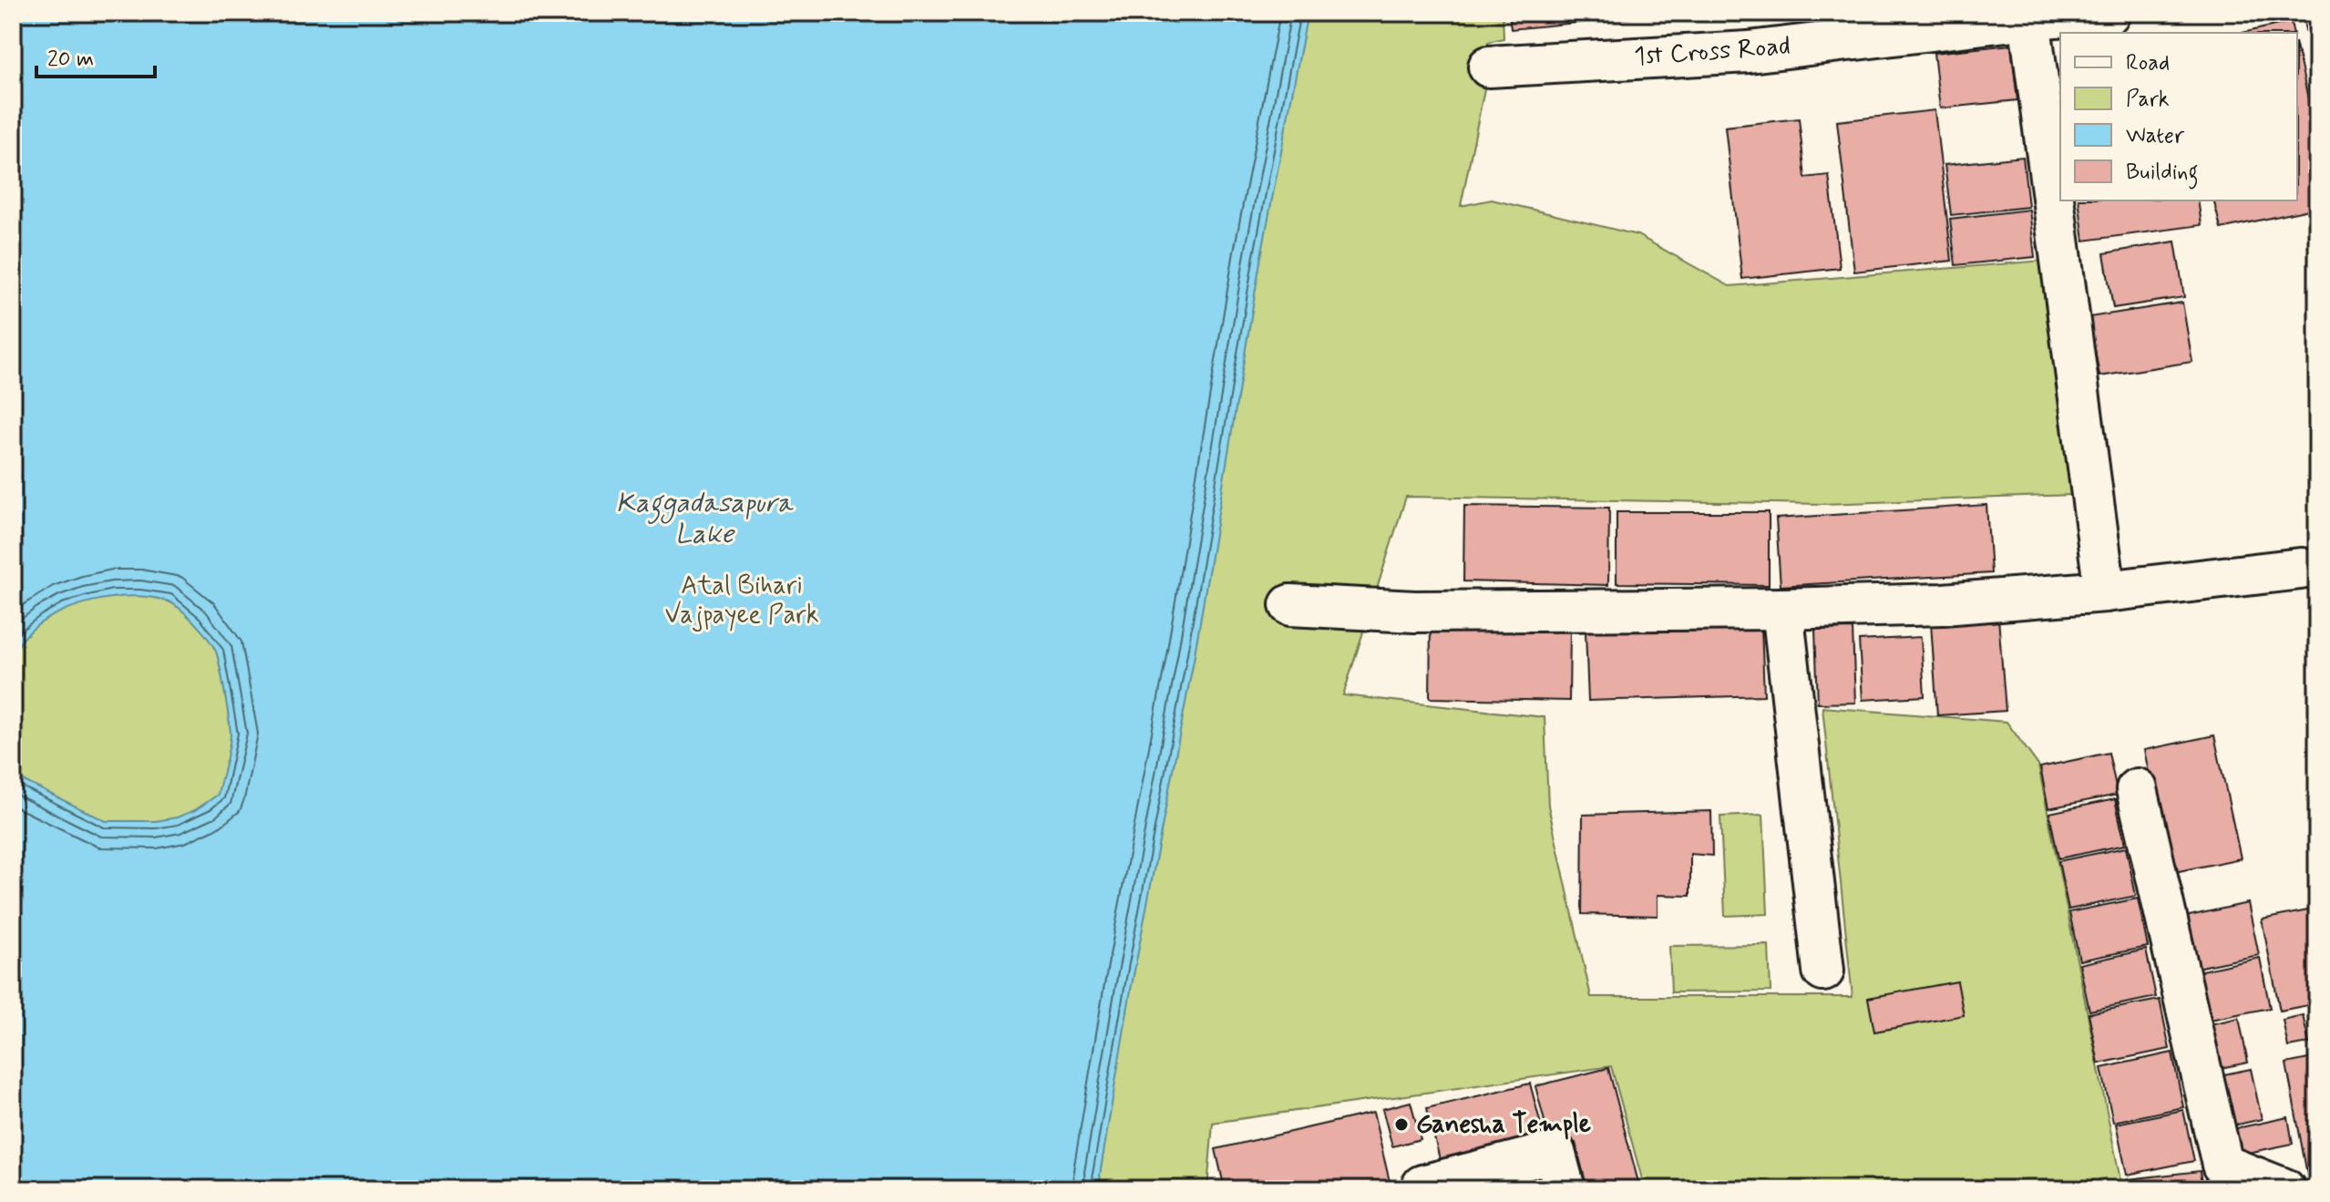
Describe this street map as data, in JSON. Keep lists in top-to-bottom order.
{
  "streets": {
    "street": ["1st Cross Road"]
  },
  "water": ["Kaggadasapura Lake"],
  "parks": ["Atal Bihari Vajpayee Park"],
  "places": ["Ganesha Temple"],
  "legend": [
    "Road",
    "Park",
    "Water",
    "Building"
  ],
  "scale_bar": "20 m"
}
